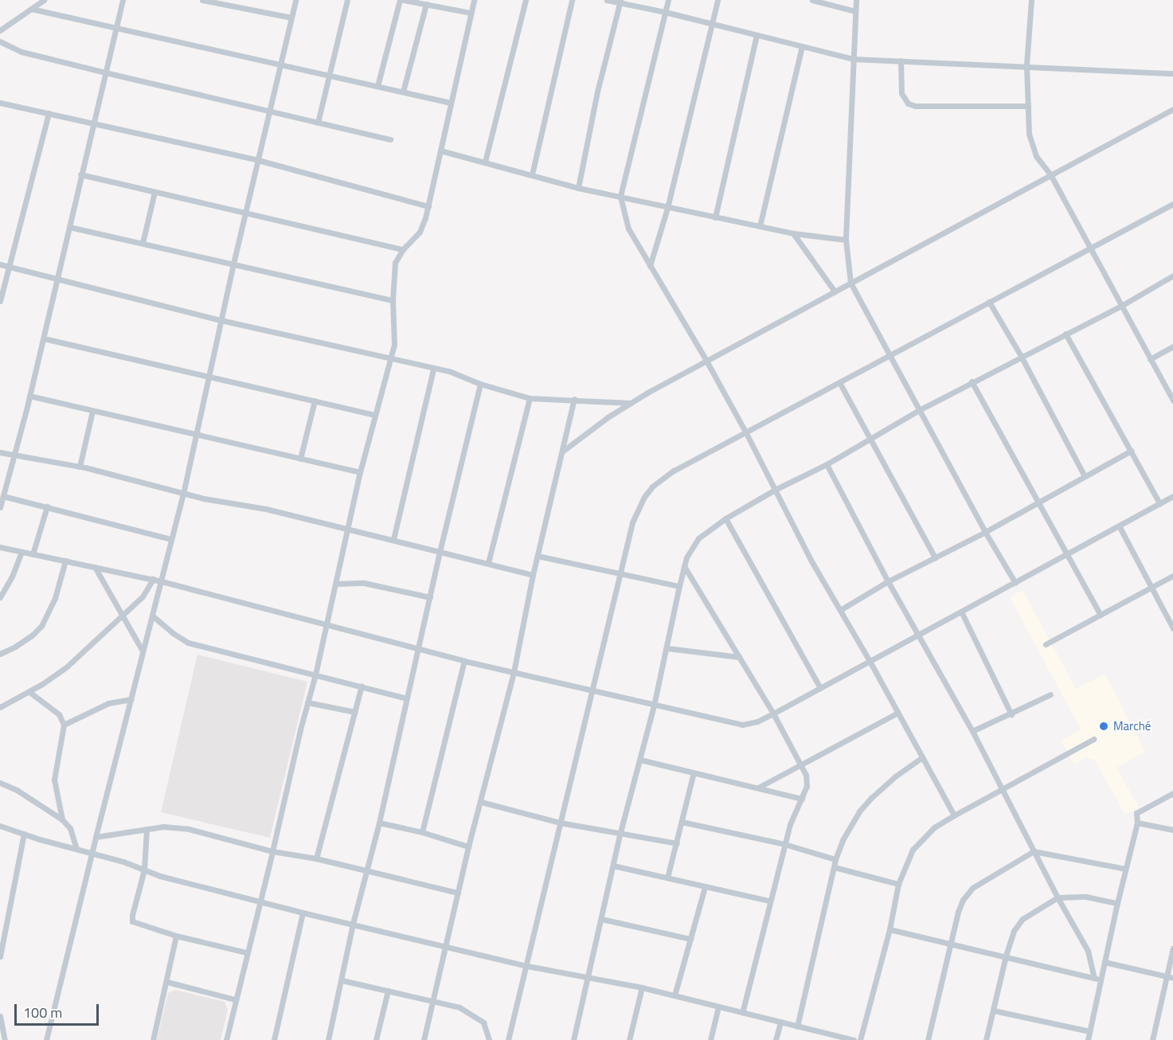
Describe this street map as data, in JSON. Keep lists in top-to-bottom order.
{
  "places": ["Marché"],
  "scale_bar": "100 m"
}
